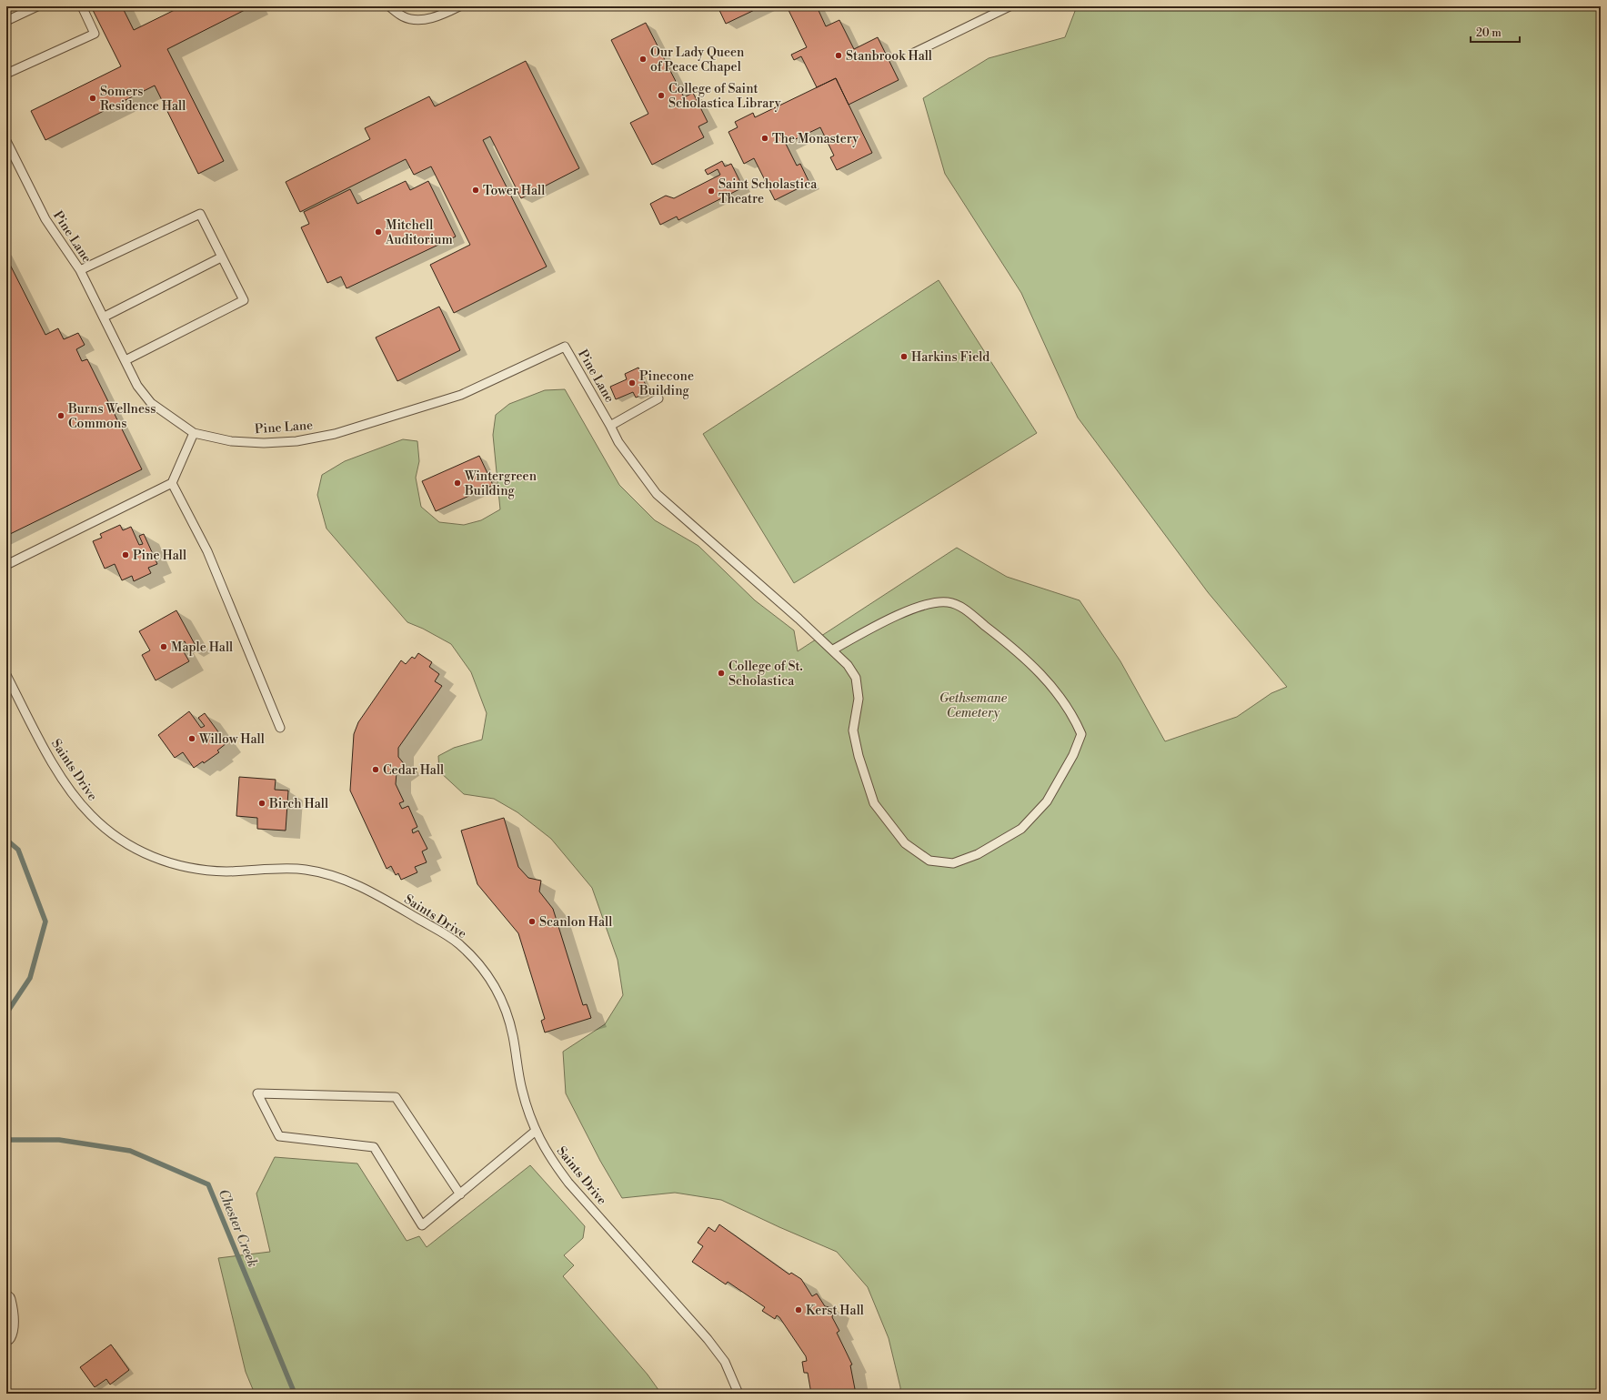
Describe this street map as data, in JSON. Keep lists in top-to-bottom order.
{
  "streets": {
    "lane": ["Pine Lane", "Saints Drive"]
  },
  "water": ["Chester Creek"],
  "parks": ["Gethsemane Cemetery"],
  "places": [
    "Stanbrook Hall",
    "Our Lady Queen of Peace Chapel",
    "College of Saint Scholastica Library",
    "Somers Residence Hall",
    "The Monastery",
    "Tower Hall",
    "Saint Scholastica Theatre",
    "Mitchell Auditorium",
    "Harkins Field",
    "Pinecone Building",
    "Burns Wellness Commons",
    "Wintergreen Building",
    "Pine Hall",
    "Maple Hall",
    "College of St. Scholastica",
    "Willow Hall",
    "Cedar Hall",
    "Birch Hall",
    "Scanlon Hall",
    "Kerst Hall"
  ],
  "scale_bar": "20 m"
}
